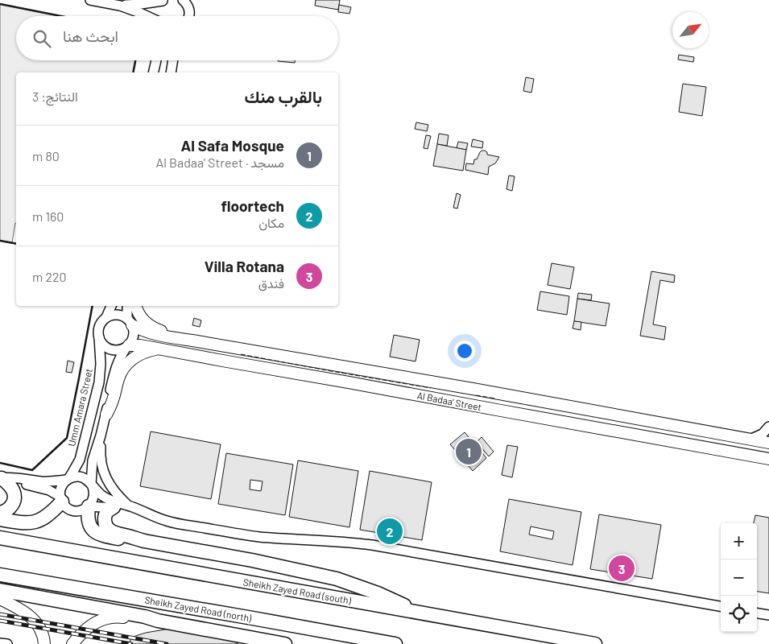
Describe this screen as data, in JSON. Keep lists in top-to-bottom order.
{
  "streets": {
    "highway": ["Sheikh Zayed Road (south)", "Sheikh Zayed Road (north)"],
    "main road": ["Al Badaa' Street"],
    "street": ["Umm Amara Street"]
  },
  "crossings": [
    ["Al Badaa' Street", "Umm Amara Street"]
  ],
  "north": "top right",
  "page": {
    "search": "ابحث هنا",
    "heading": ["بالقرب منك", "النتائج: 3"],
    "list": [
      {
        "mark": "1",
        "name": "Al Safa Mosque",
        "note": "مسجد · Al Badaa' Street",
        "value": "80 m"
      },
      {
        "mark": "2",
        "name": "floortech",
        "note": "مكان",
        "value": "160 m"
      },
      {
        "mark": "3",
        "name": "Villa Rotana",
        "note": "فندق",
        "value": "220 m"
      }
    ],
    "pins": ["1", "2", "3"],
    "map_buttons": ["+", "−"]
  }
}
